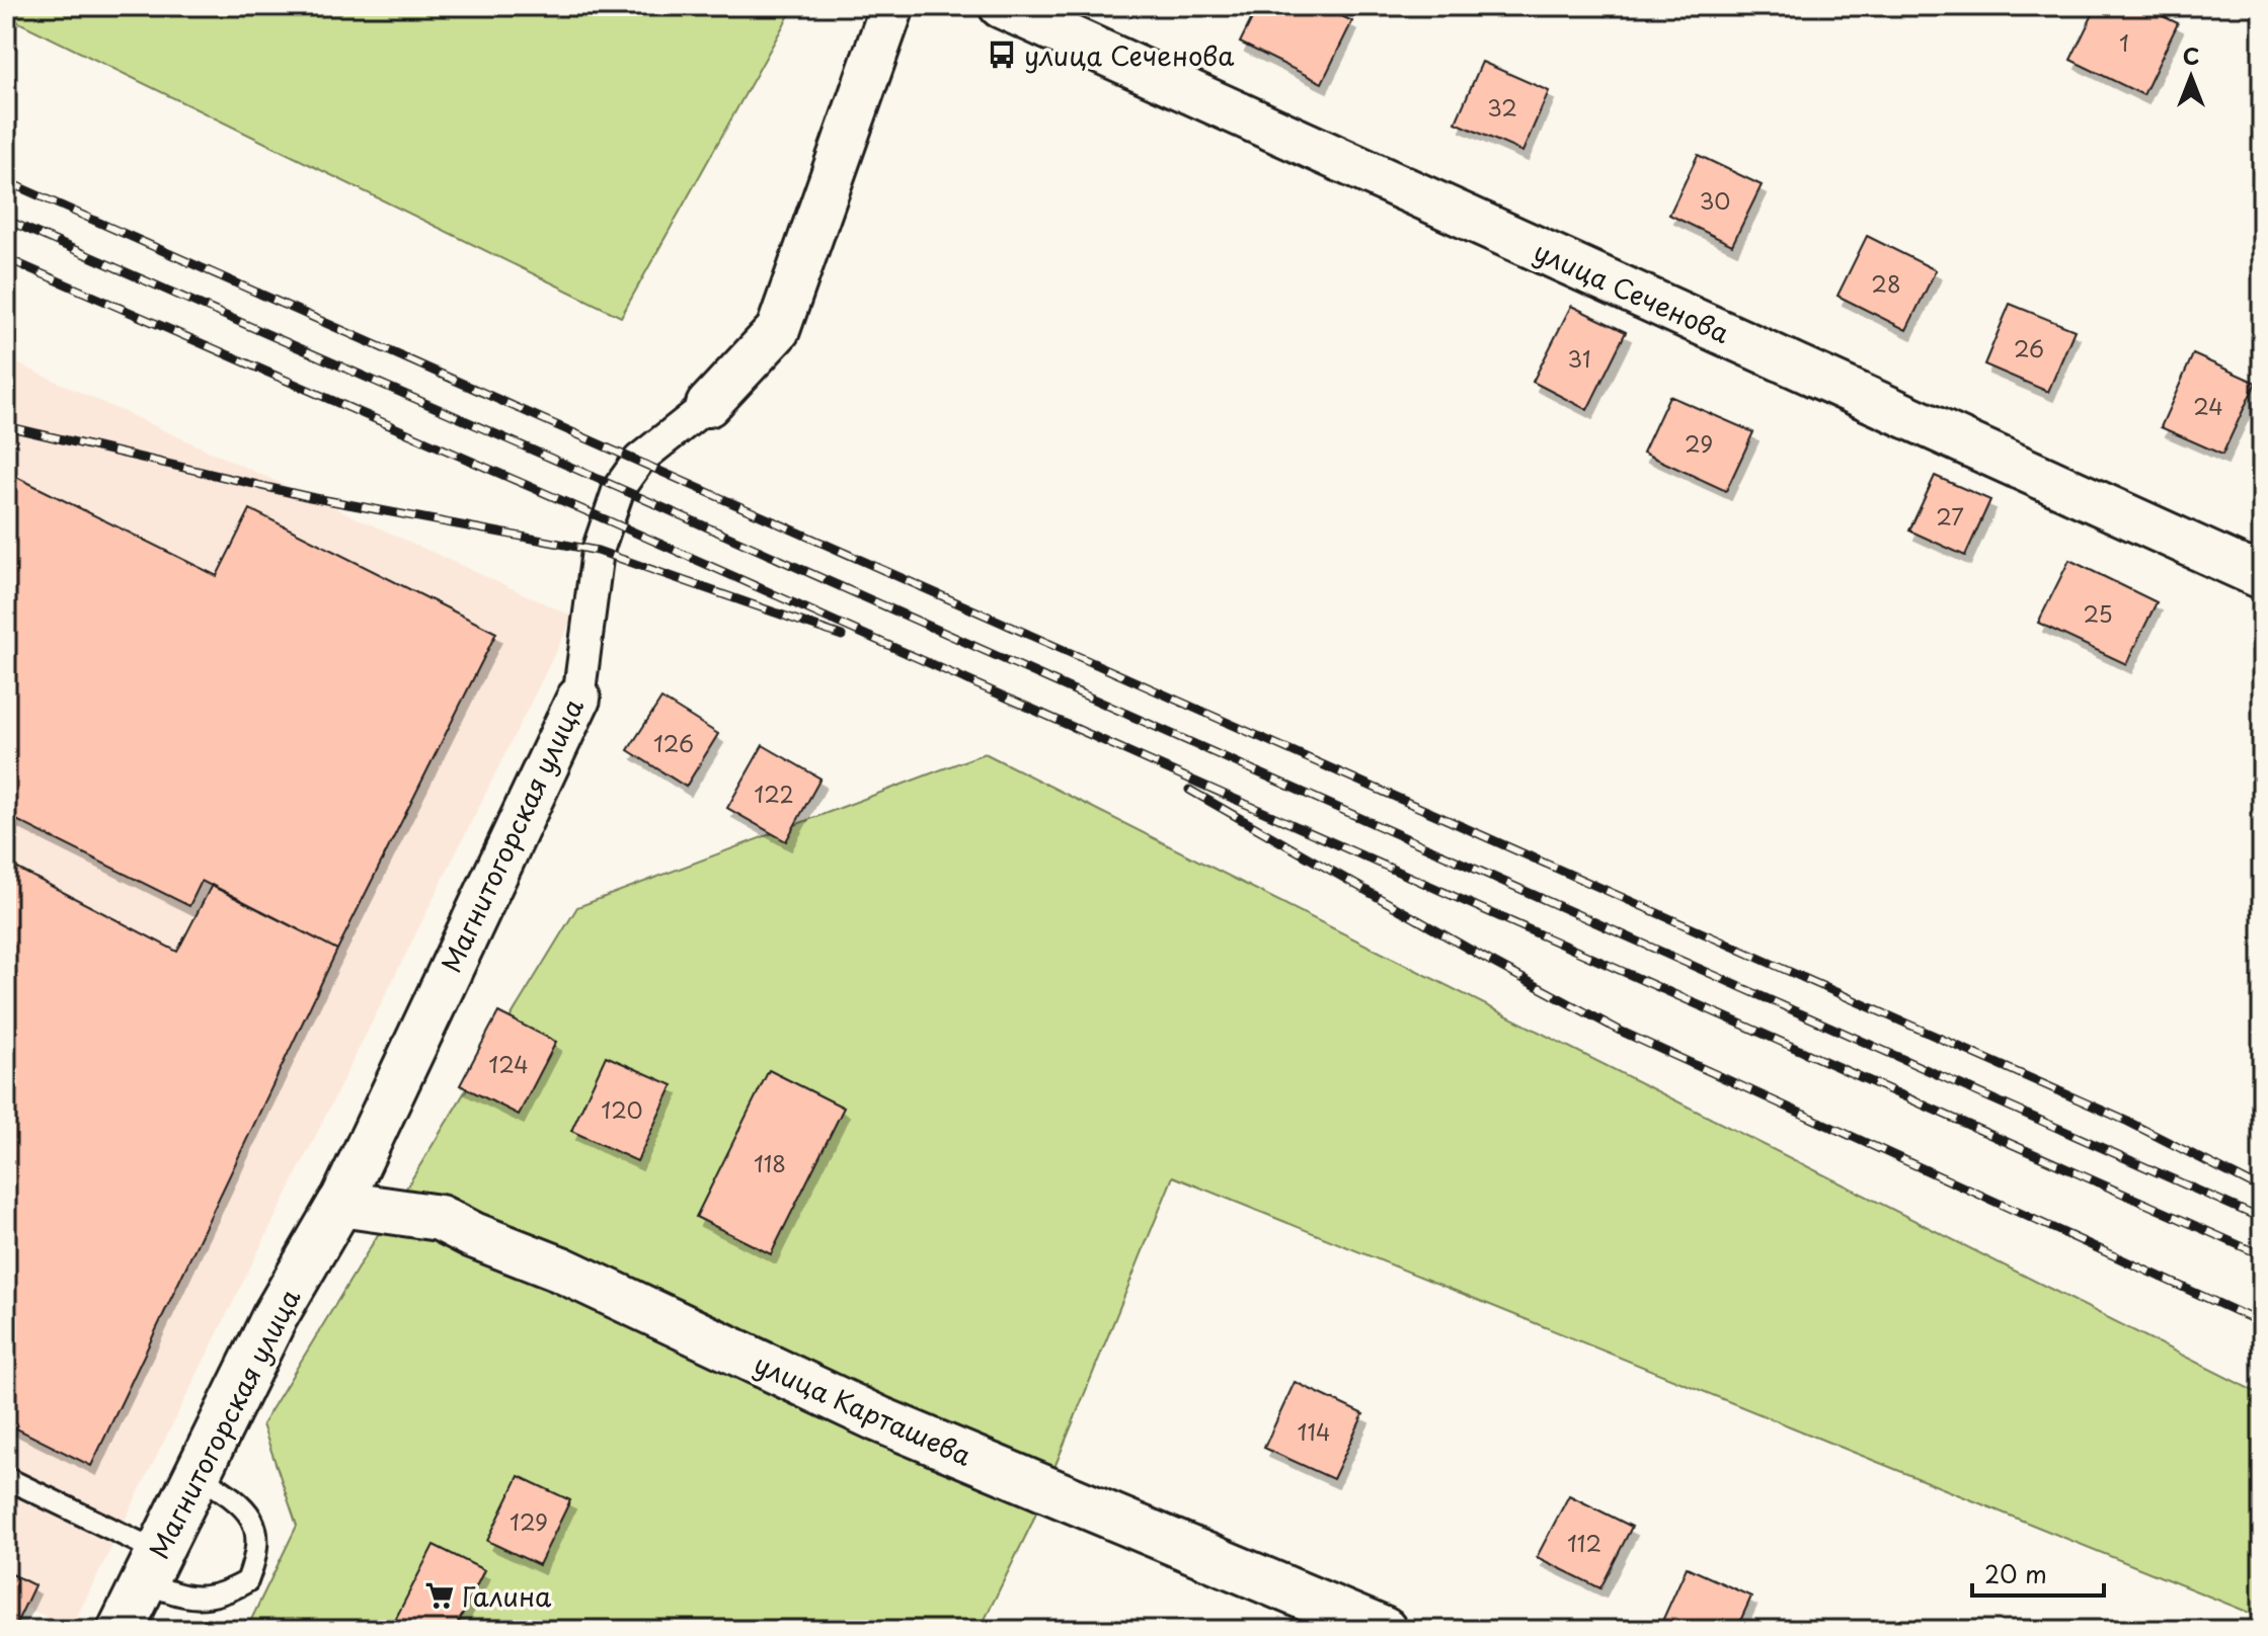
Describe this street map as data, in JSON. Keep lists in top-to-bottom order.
{
  "streets": {
    "main road": ["Магнитогорская улица", "улица Карташева"],
    "street": ["улица Сеченова"]
  },
  "crossings": [
    ["Магнитогорская улица", "улица Карташева"]
  ],
  "places": {
    "bus stop": ["улица Сеченова"],
    "supermarket": ["Галина"]
  },
  "house_numbers": [
    "1",
    "32",
    "30",
    "28",
    "26",
    "31",
    "24",
    "29",
    "27",
    "25",
    "126",
    "122",
    "124",
    "120",
    "118",
    "114",
    "129",
    "112"
  ],
  "scale_bar": "20 m",
  "north": "top"
}
